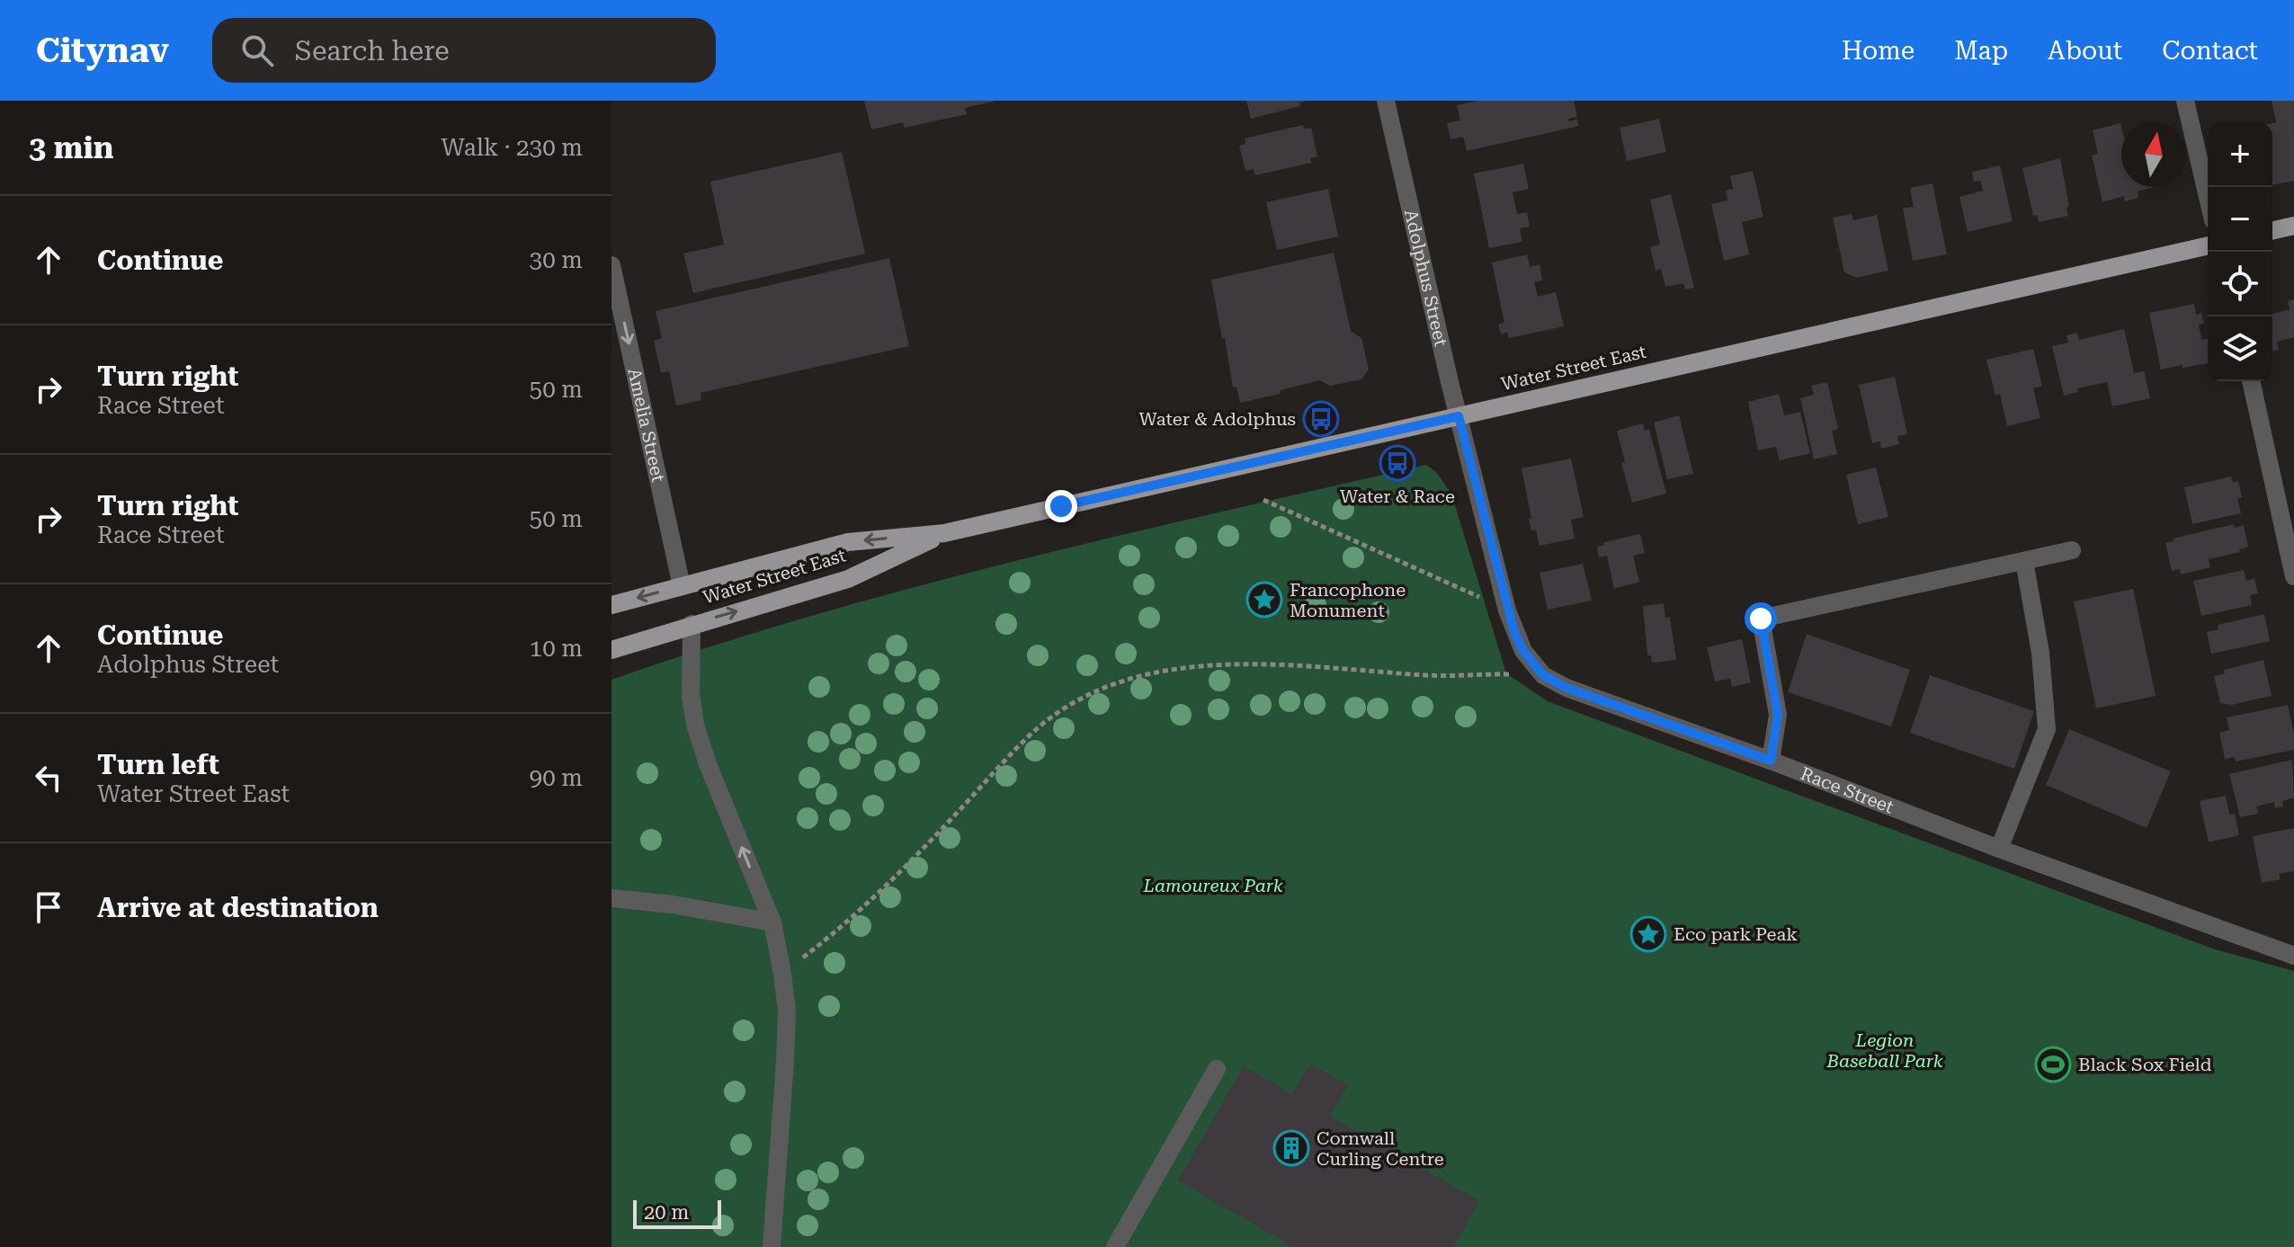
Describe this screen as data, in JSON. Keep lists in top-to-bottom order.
{
  "streets": {
    "main road": ["Water Street East"],
    "street": ["Adolphus Street", "Amelia Street", "Race Street"]
  },
  "crossings": [
    ["Adolphus Street", "Water Street East"],
    ["Adolphus Street", "Race Street"],
    ["Water Street East", "Amelia Street"]
  ],
  "one_way": ["Amelia Street"],
  "parks": ["Lamoureux Park", "Legion Baseball Park"],
  "places": {
    "bus stop": ["Water & Adolphus", "Water & Race"],
    "place": ["Francophone Monument", "Eco park Peak"],
    "sports": ["Black Sox Field"],
    "building": ["Cornwall Curling Centre"]
  },
  "scale_bar": "20 m",
  "north": "top",
  "page": {
    "header": "Citynav",
    "search": "Search here",
    "nav": [
      "Home",
      "Map",
      "About",
      "Contact"
    ],
    "heading": ["3 min", "Walk · 230 m"],
    "map_buttons": ["+", "−"],
    "list": [
      ["Continue", "30 m"],
      ["Turn right", "Race Street", "50 m"],
      ["Turn right", "Race Street", "50 m"],
      ["Continue", "Adolphus Street", "10 m"],
      ["Turn left", "Water Street East", "90 m"],
      "Arrive at destination"
    ],
    "scale": "20 m"
  }
}
